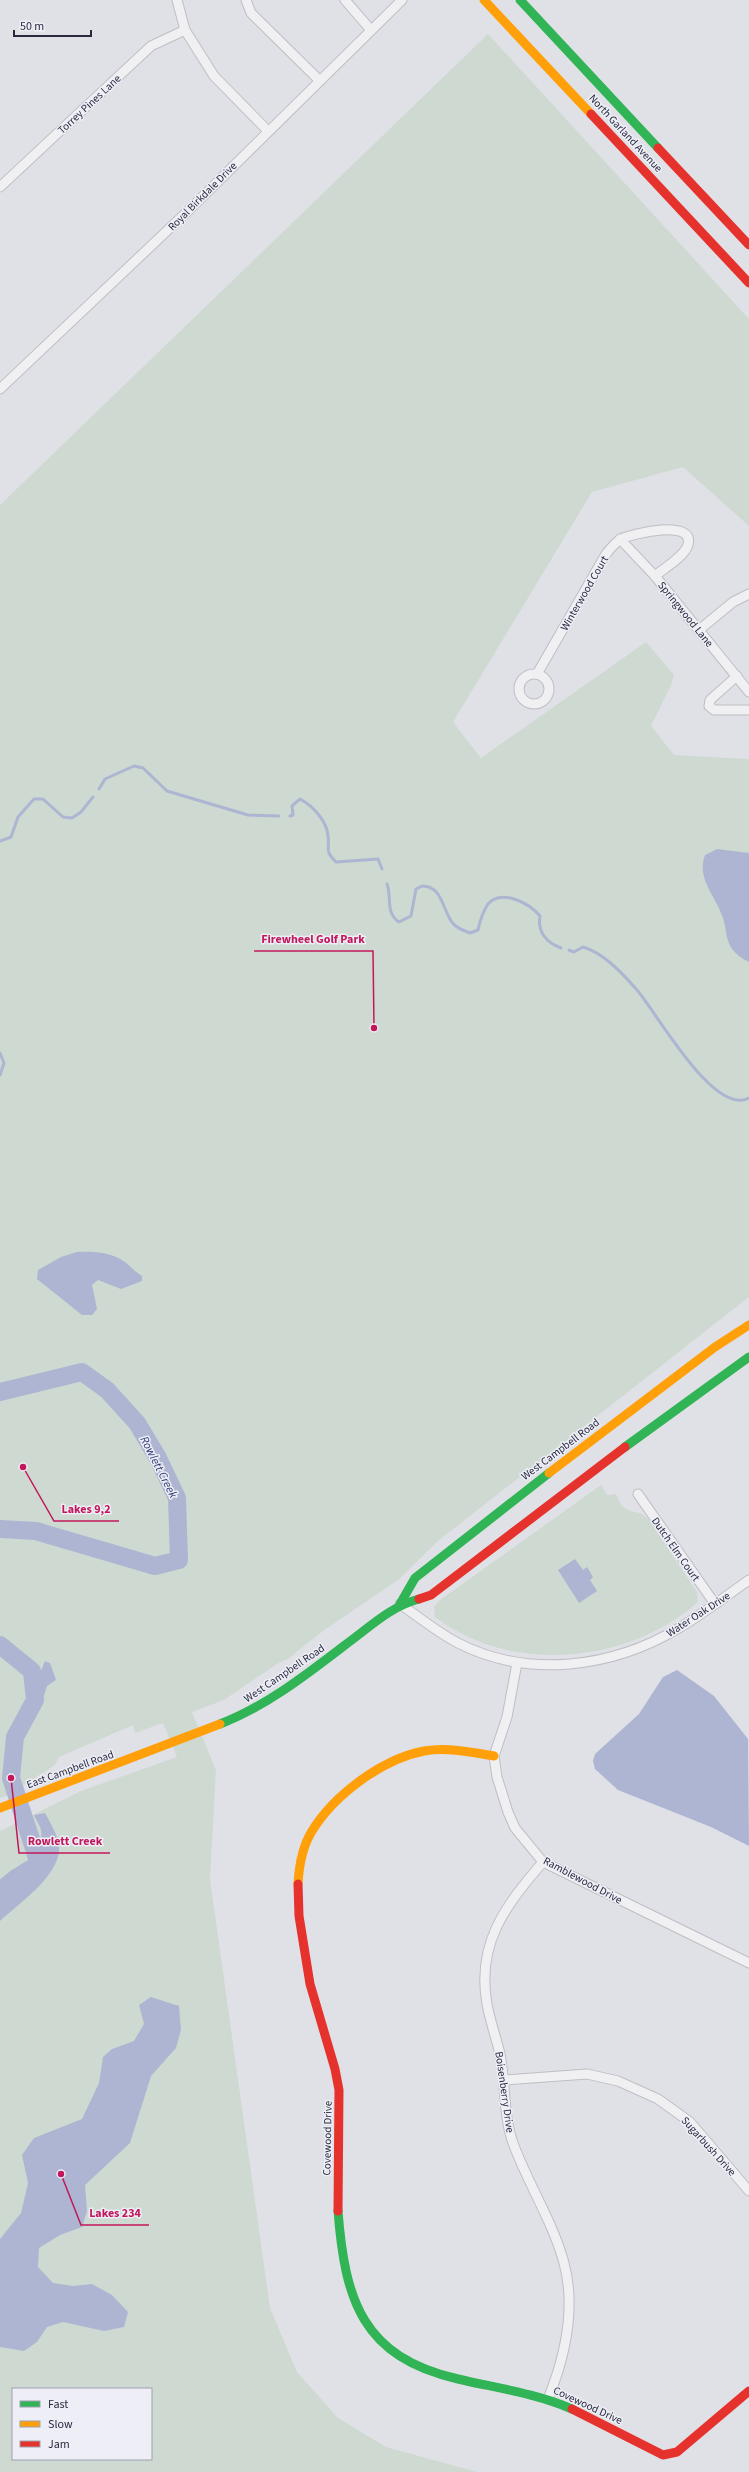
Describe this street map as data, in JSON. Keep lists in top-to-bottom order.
{
  "streets": {
    "main road": [
      "North Garland Avenue",
      "West Campbell Road",
      "East Campbell Road",
      "Covewood Drive"
    ],
    "street": [
      "Torrey Pines Lane",
      "Royal Birkdale Drive",
      "Winterwood Court",
      "Springwood Lane",
      "Dutch Elm Court",
      "Water Oak Drive",
      "Ramblewood Drive",
      "Boisenberry Drive",
      "Sugarbush Drive"
    ]
  },
  "crossings": [
    ["Winterwood Court", "Springwood Lane"],
    ["West Campbell Road", "Water Oak Drive"],
    ["West Campbell Road", "East Campbell Road"],
    ["Dutch Elm Court", "Water Oak Drive"],
    ["Water Oak Drive", "Ramblewood Drive"],
    ["Ramblewood Drive", "Boisenberry Drive"],
    ["Ramblewood Drive", "Covewood Drive"],
    ["Boisenberry Drive", "Covewood Drive"],
    ["Boisenberry Drive", "Sugarbush Drive"]
  ],
  "water": ["Rowlett Creek"],
  "places": [
    "Firewheel Golf Park",
    "Lakes 9,2",
    "Rowlett Creek",
    "Lakes 234"
  ],
  "legend": ["Fast", "Slow", "Jam"],
  "scale_bar": "50 m"
}
